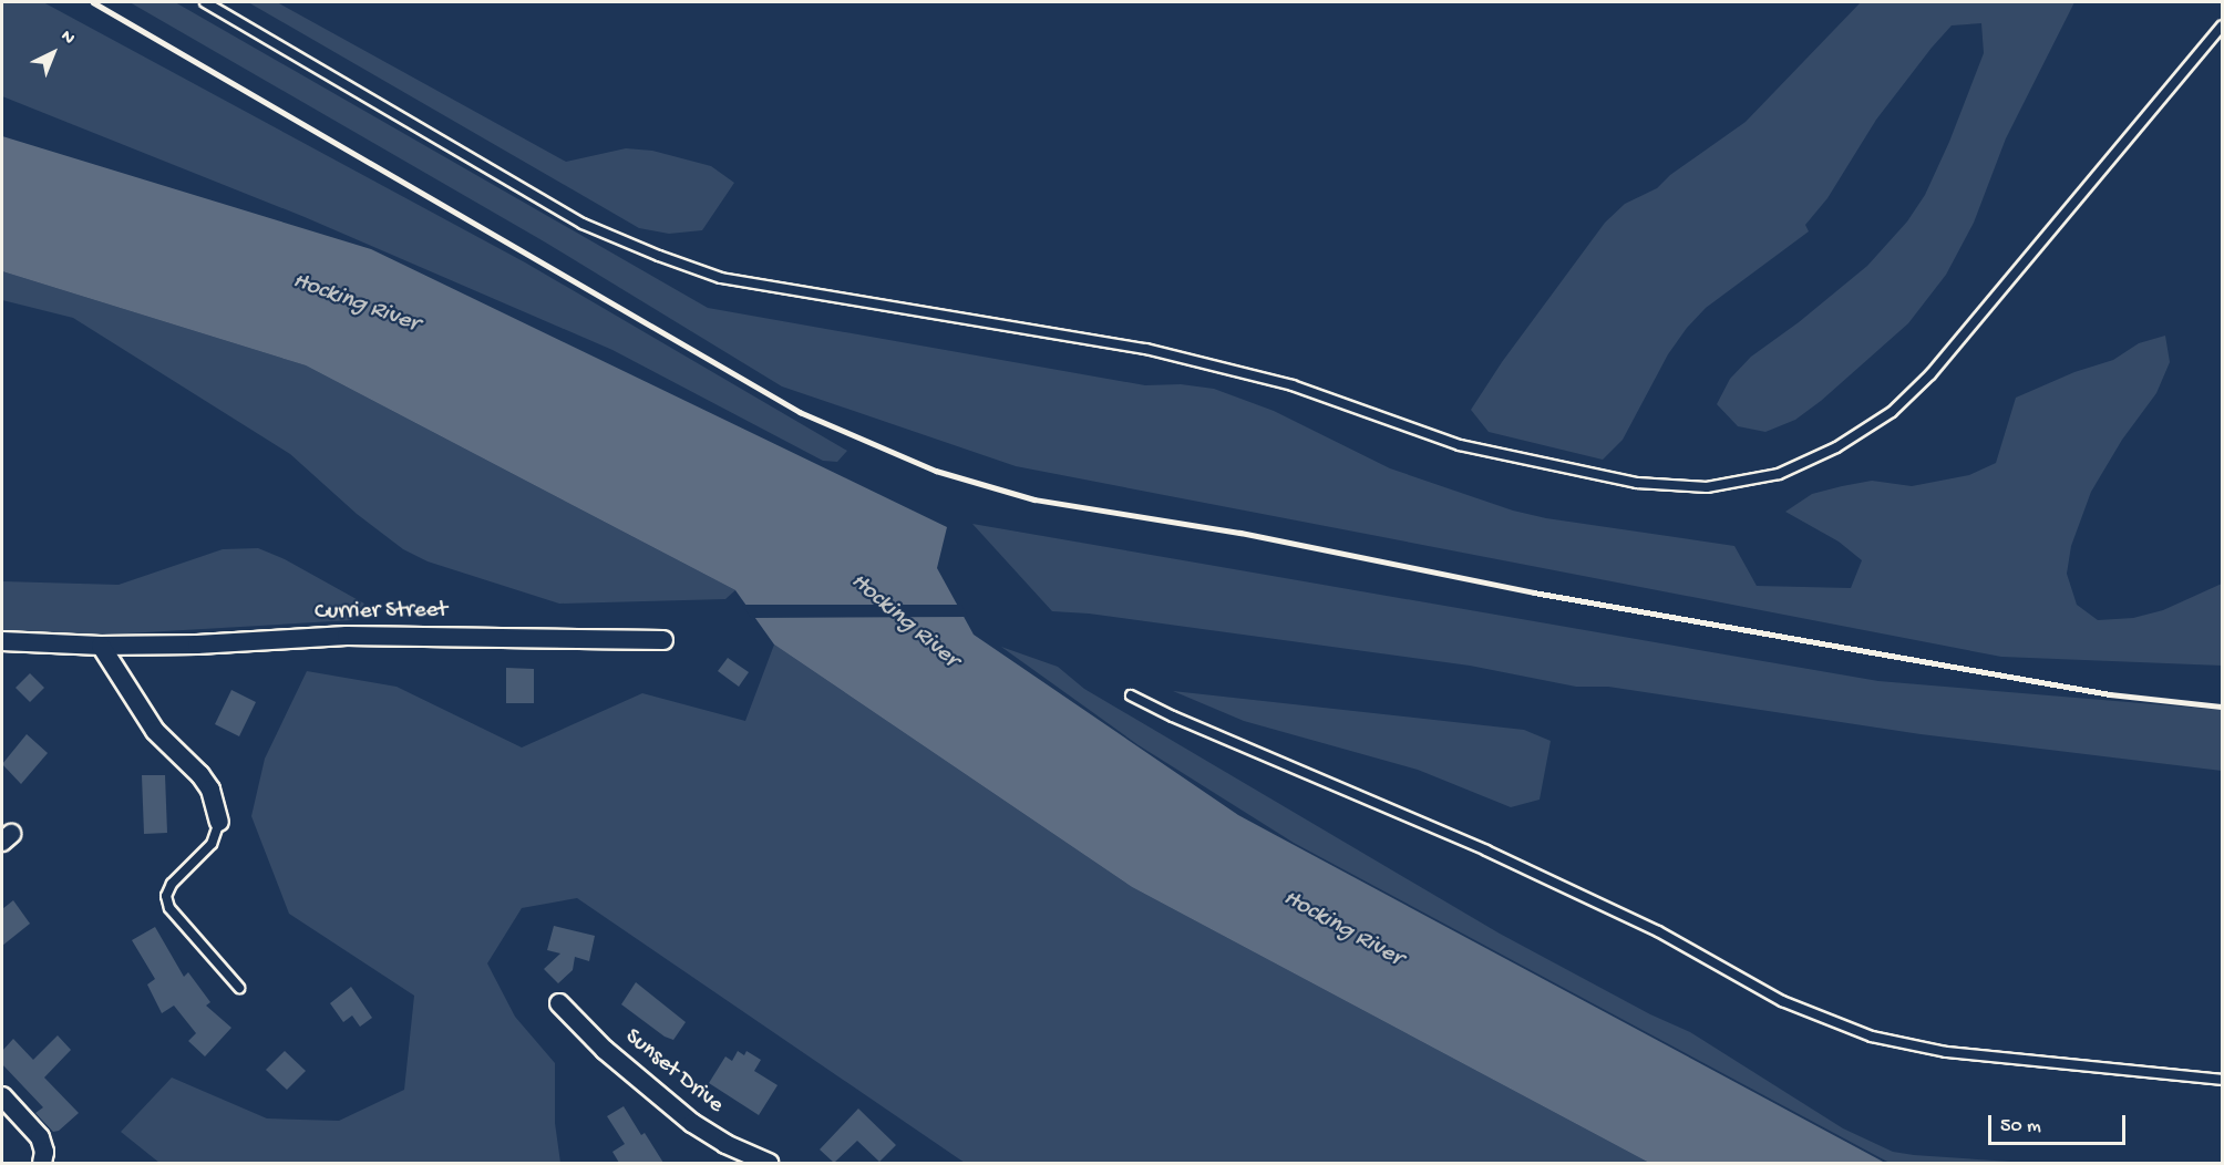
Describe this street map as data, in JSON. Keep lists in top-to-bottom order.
{
  "streets": {
    "street": ["Currier Street", "Sunset Drive"]
  },
  "water": ["Hocking River"],
  "scale_bar": "50 m",
  "north": "top right"
}
